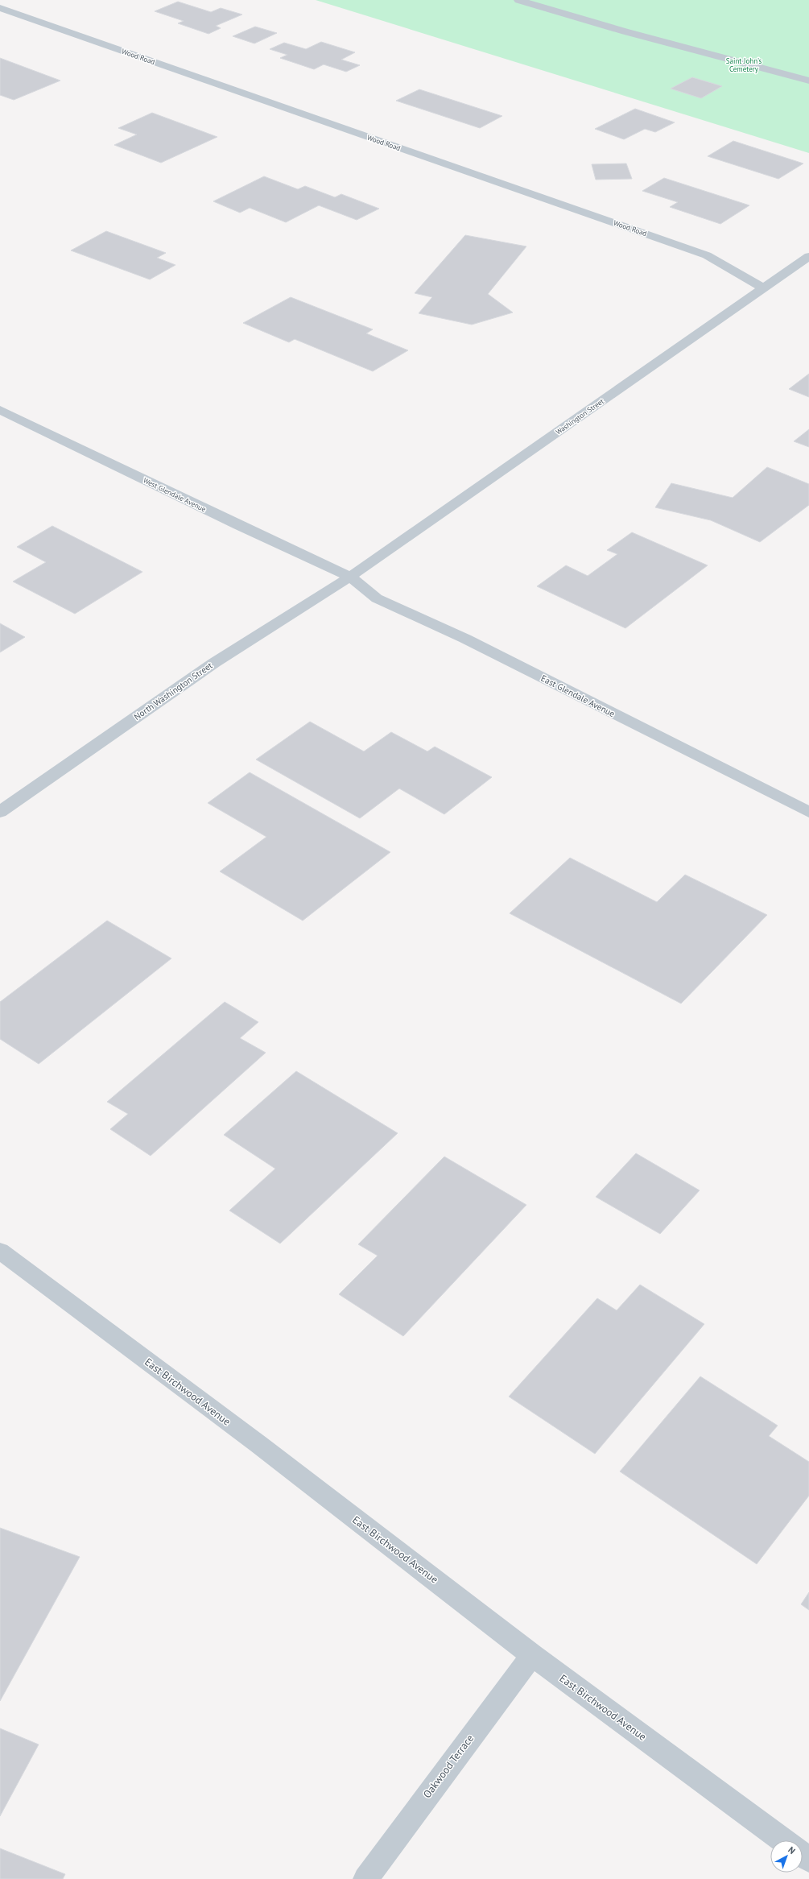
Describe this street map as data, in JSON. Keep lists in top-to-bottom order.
{
  "streets": {
    "street": [
      "Wood Road",
      "Washington Street",
      "West Glendale Avenue",
      "North Washington Street",
      "East Glendale Avenue",
      "East Birchwood Avenue",
      "Oakwood Terrace"
    ]
  },
  "crossings": [
    ["Wood Road", "Washington Street"],
    ["Washington Street", "West Glendale Avenue"],
    ["Washington Street", "North Washington Street"],
    ["Washington Street", "East Glendale Avenue"],
    ["West Glendale Avenue", "North Washington Street"],
    ["West Glendale Avenue", "East Glendale Avenue"],
    ["North Washington Street", "East Glendale Avenue"],
    ["East Birchwood Avenue", "Oakwood Terrace"]
  ],
  "parks": ["Saint John's Cemetery"],
  "north": "top right"
}
